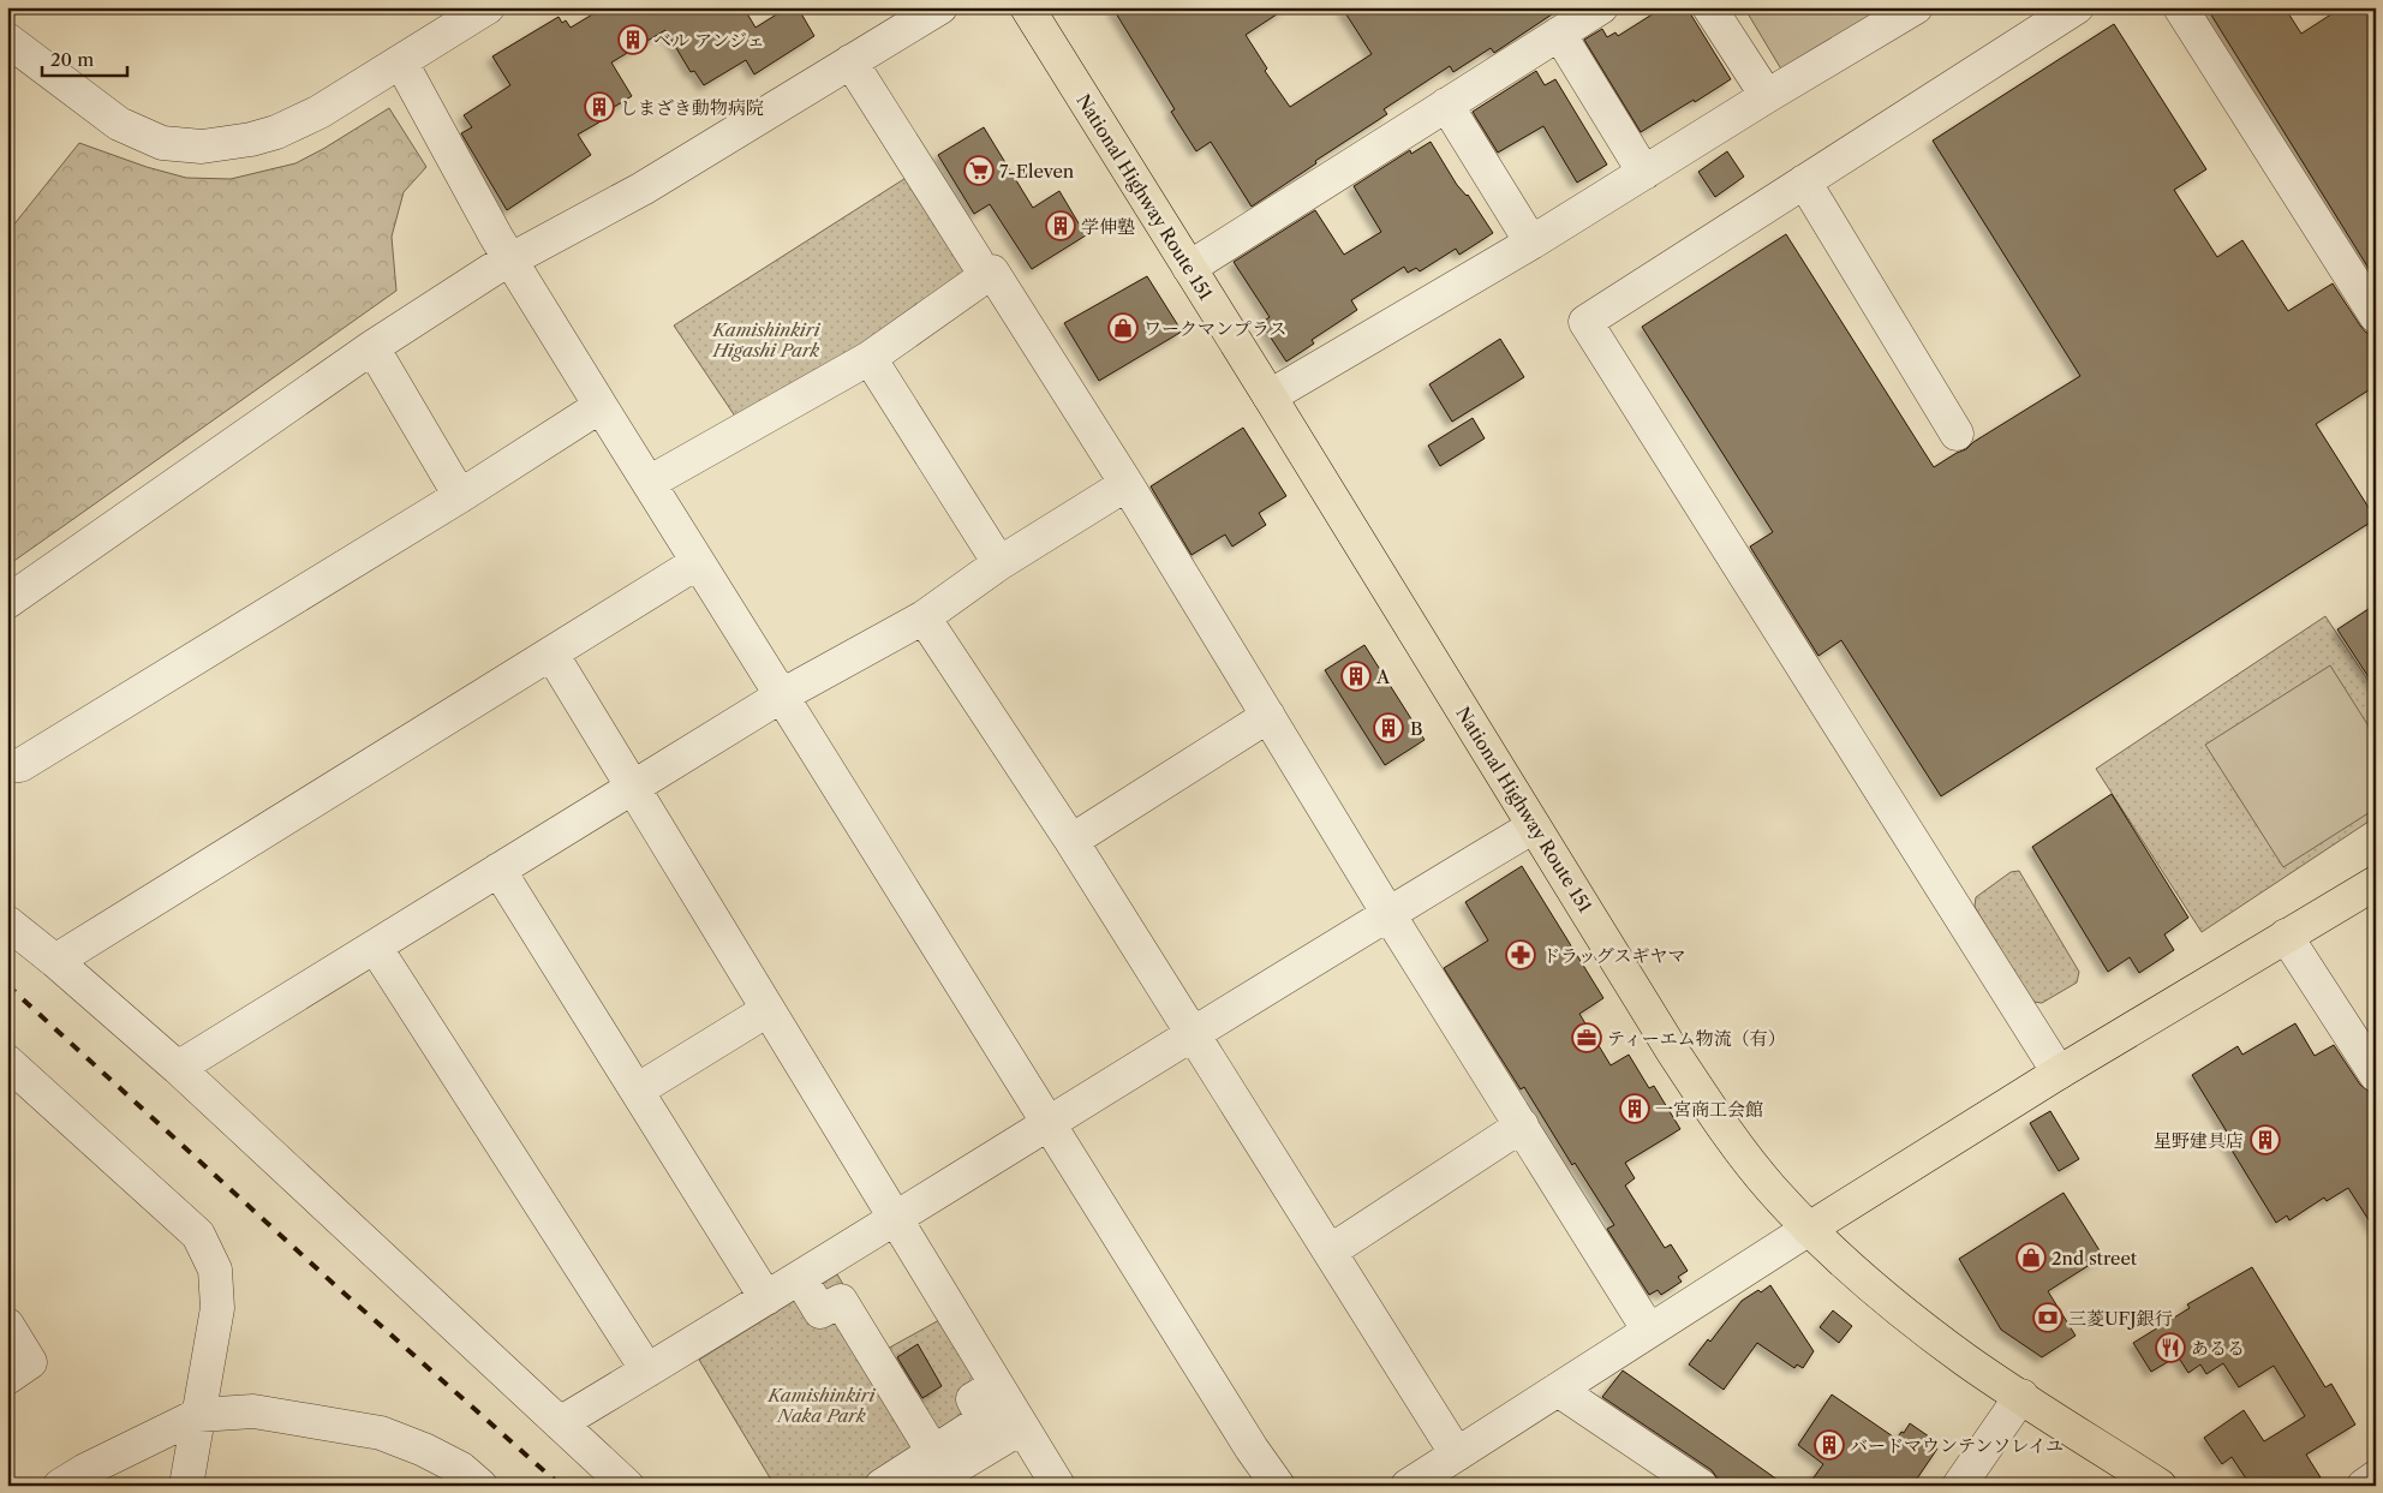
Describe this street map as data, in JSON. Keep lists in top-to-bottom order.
{
  "streets": {
    "main road": ["National Highway Route 151"]
  },
  "parks": ["Kamishinkiri Higashi Park", "Kamishinkiri Naka Park"],
  "places": {
    "building": [
      "ベル アンジェ",
      "しまざき動物病院",
      "学伸塾",
      "A",
      "B",
      "一宮商工会館",
      "星野建具店",
      "バードマウンテンソレイユ"
    ],
    "supermarket": ["7-Eleven"],
    "shop": ["ワークマンプラス", "2nd street"],
    "pharmacy": ["ドラッグスギヤマ"],
    "office": ["ティーエム物流（有）"],
    "bank": ["三菱UFJ銀行"],
    "restaurant": ["あるる"]
  },
  "scale_bar": "20 m"
}
